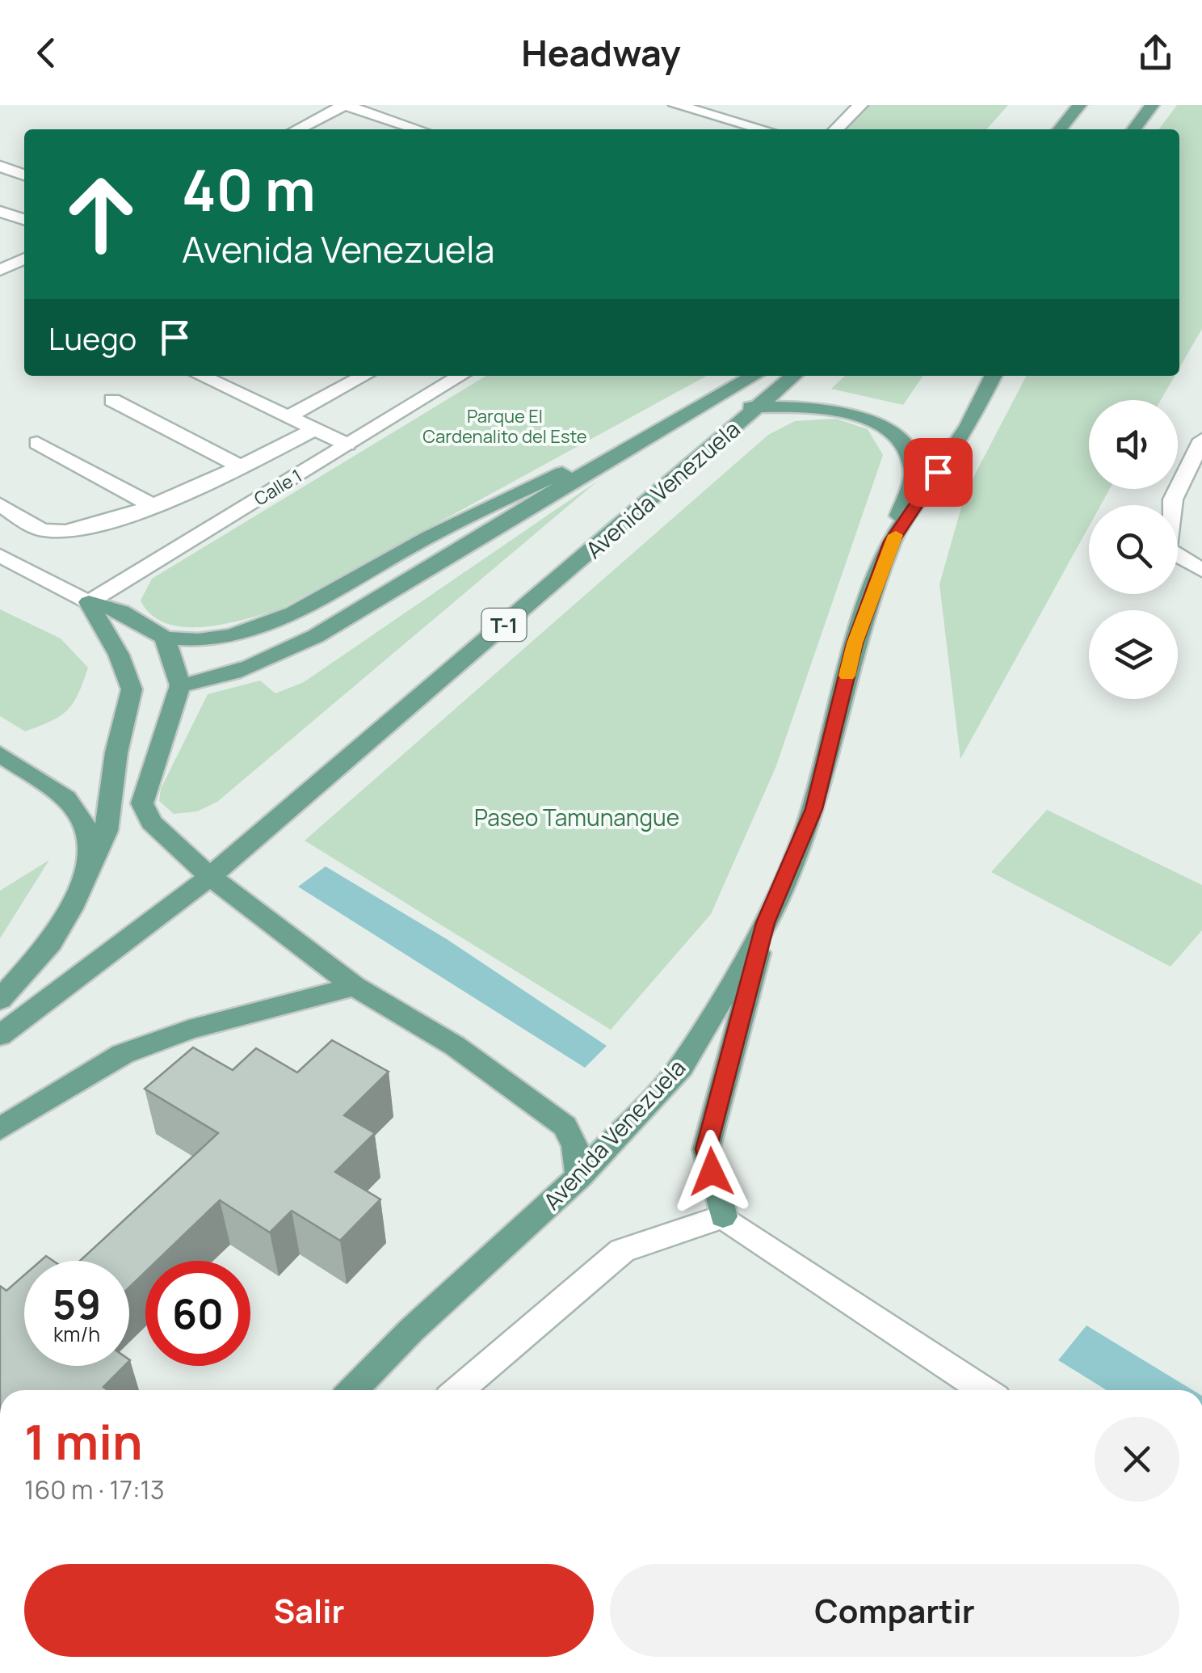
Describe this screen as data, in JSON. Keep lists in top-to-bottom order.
{
  "streets": {
    "main road": ["Avenida Venezuela", "T-1"],
    "street": ["Calle 1"]
  },
  "parks": ["Parque El Cardenalito del Este", "Paseo Tamunangue"],
  "page": {
    "header": "Headway",
    "turn": ["40 m", "Avenida Venezuela"],
    "then": "Luego",
    "speed": "59 km/h",
    "limit": "60",
    "heading": ["1 min", "160 m · 17:13"],
    "buttons": ["Salir", "Compartir"]
  }
}
